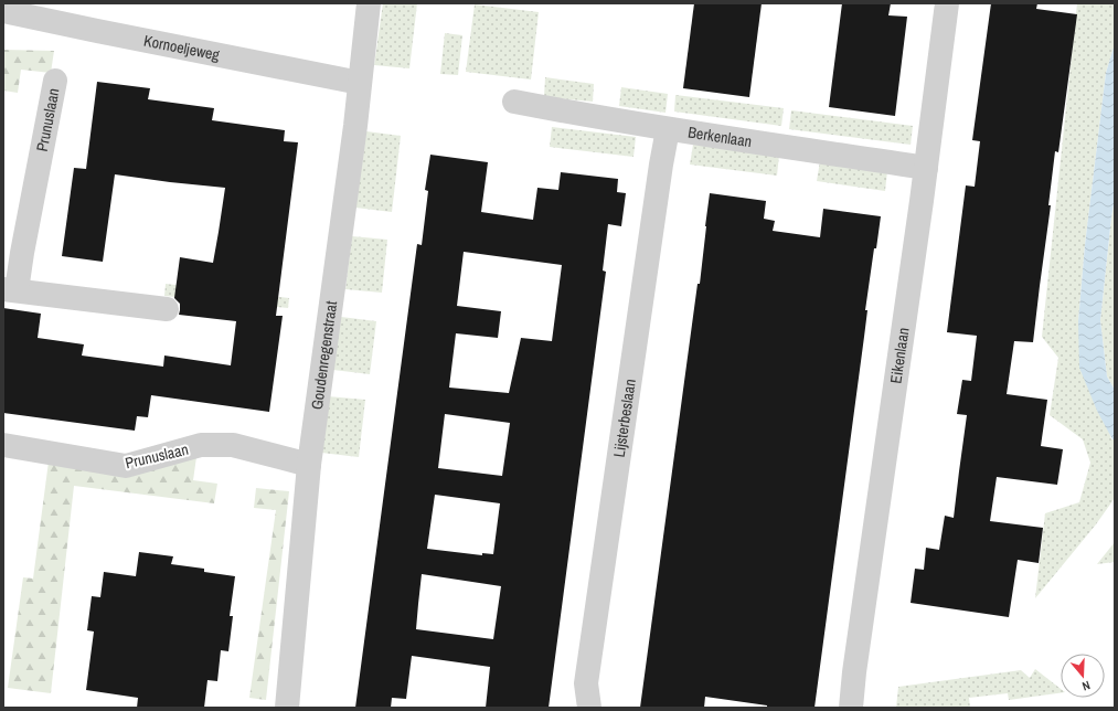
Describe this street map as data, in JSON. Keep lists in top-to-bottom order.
{
  "streets": {
    "street": [
      "Kornoeljeweg",
      "Prunuslaan",
      "Berkenlaan",
      "Goudenregenstraat",
      "Eikenlaan",
      "Lijsterbeslaan"
    ]
  },
  "crossings": [
    ["Kornoeljeweg", "Goudenregenstraat"],
    ["Prunuslaan", "Goudenregenstraat"],
    ["Berkenlaan", "Eikenlaan"],
    ["Berkenlaan", "Lijsterbeslaan"]
  ],
  "north": "bottom"
}
